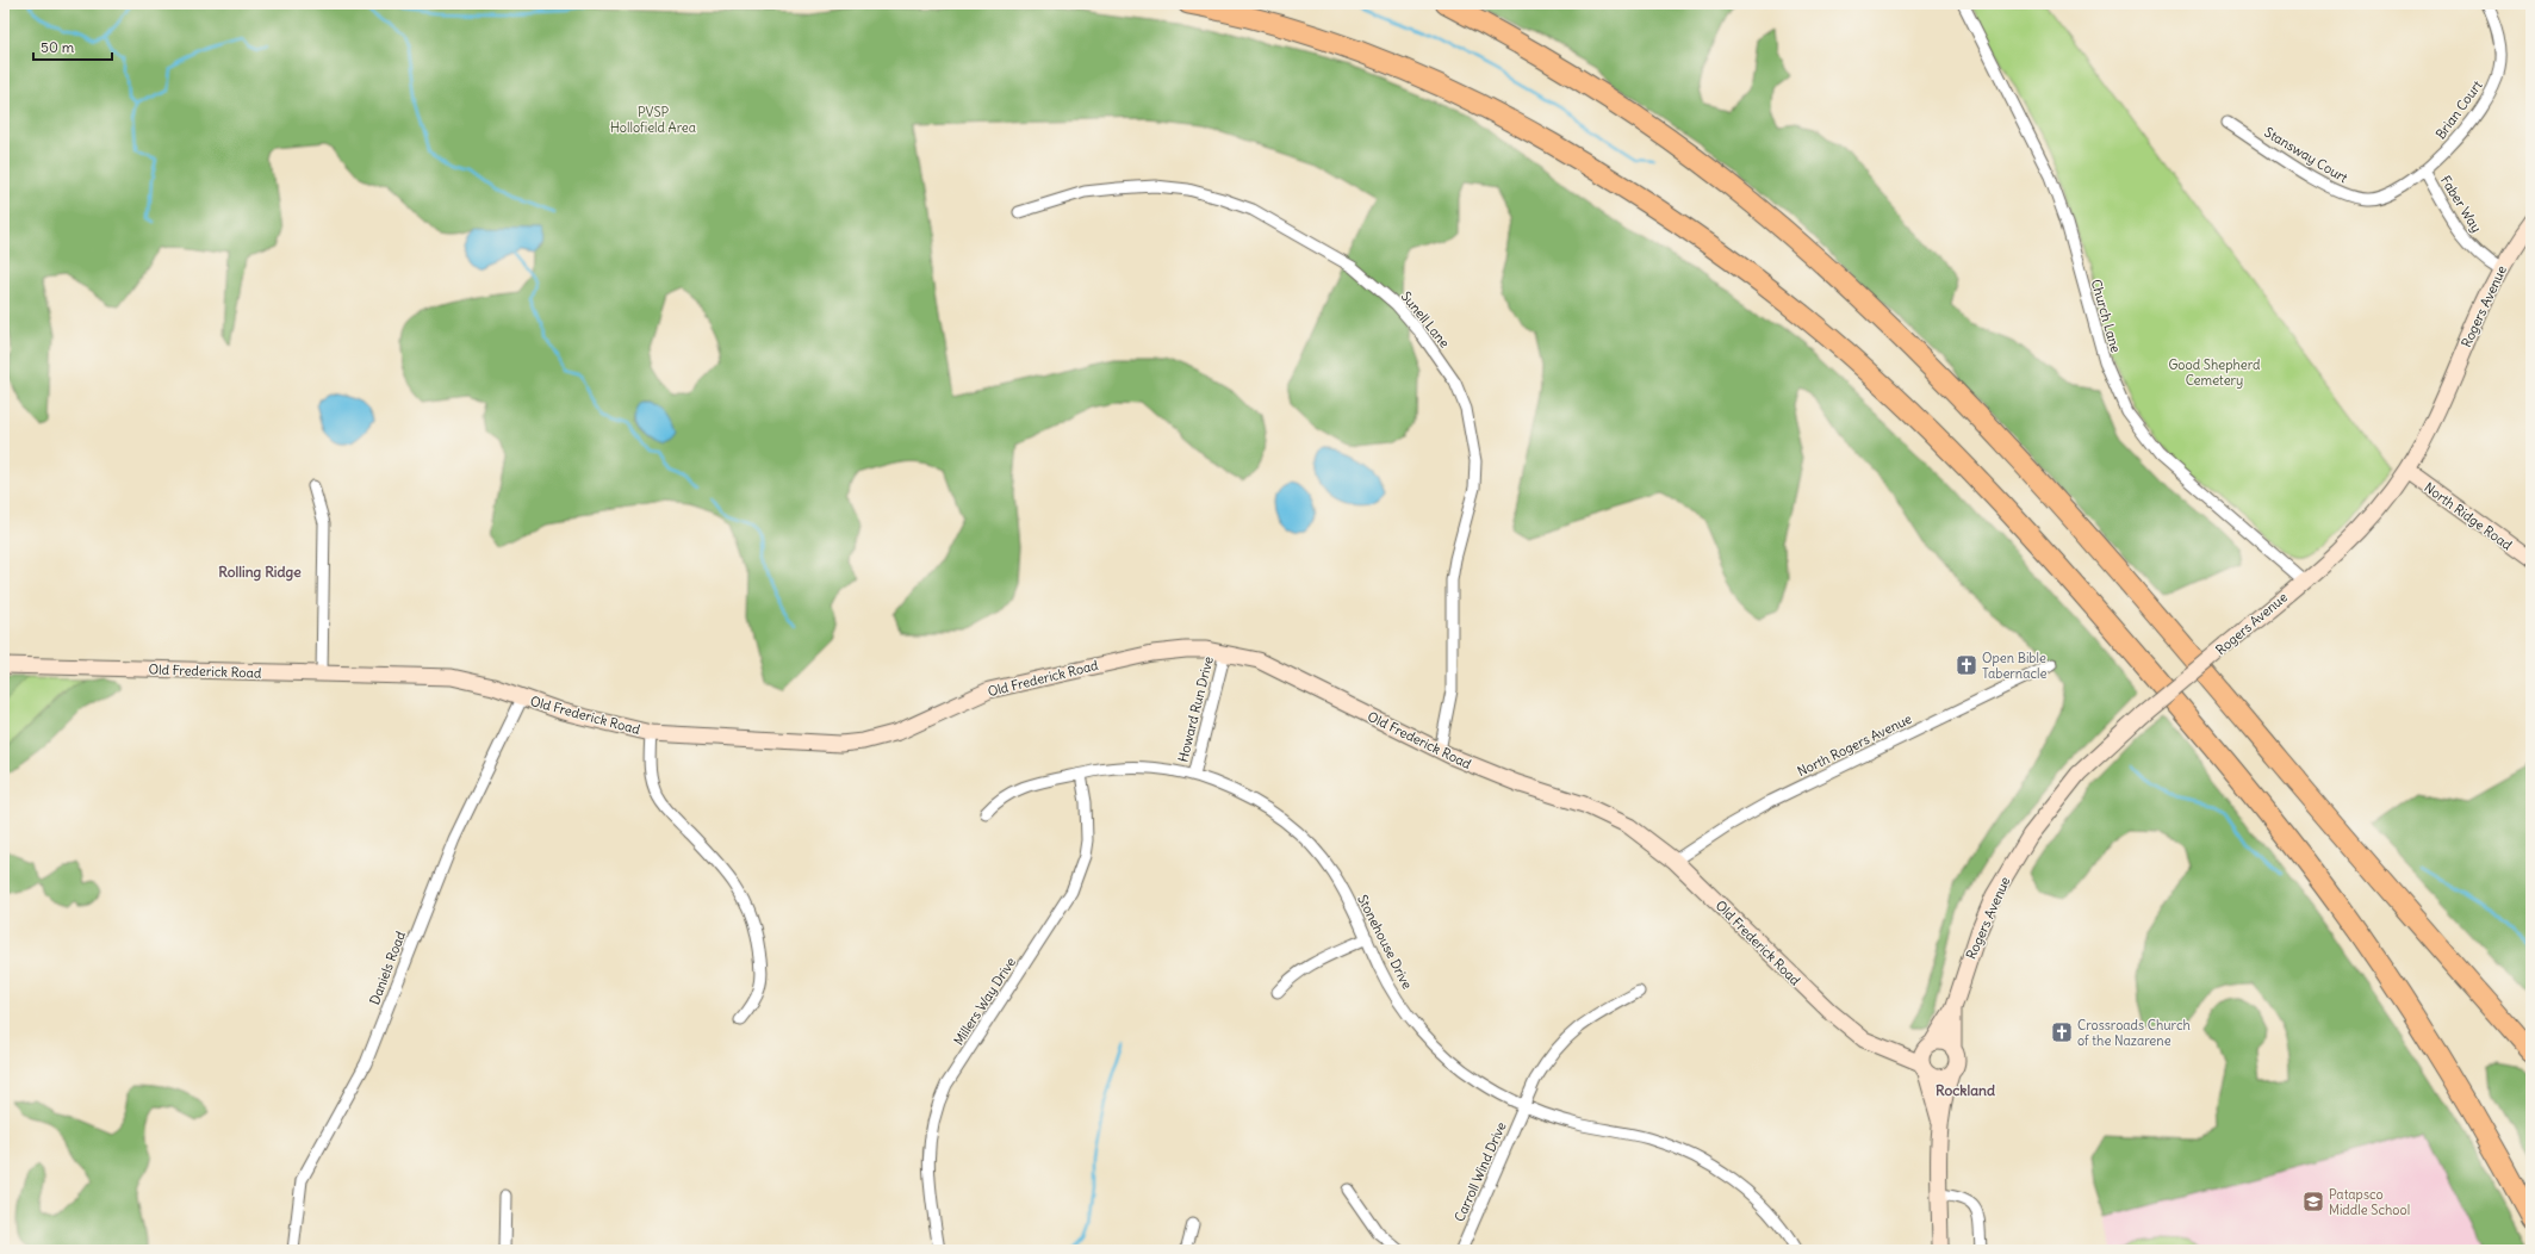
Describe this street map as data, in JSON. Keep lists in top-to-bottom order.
{
  "streets": {
    "street": [
      "Brian Court",
      "Stansway Court",
      "Faber Way",
      "Rogers Avenue",
      "Church Lane",
      "Sunell Lane",
      "North Ridge Road",
      "Old Frederick Road",
      "Howard Run Drive",
      "North Rogers Avenue",
      "Stonehouse Drive",
      "Daniels Road",
      "Millers Way Drive",
      "Carroll Wind Drive"
    ]
  },
  "crossings": [
    ["Brian Court", "Stansway Court"],
    ["Brian Court", "Faber Way"],
    ["Stansway Court", "Faber Way"],
    ["Faber Way", "Rogers Avenue"],
    ["Rogers Avenue", "Church Lane"],
    ["Rogers Avenue", "North Ridge Road"],
    ["Rogers Avenue", "Old Frederick Road"],
    ["Sunell Lane", "Old Frederick Road"],
    ["Old Frederick Road", "Howard Run Drive"],
    ["Old Frederick Road", "North Rogers Avenue"],
    ["Old Frederick Road", "Daniels Road"],
    ["Howard Run Drive", "Stonehouse Drive"],
    ["Stonehouse Drive", "Millers Way Drive"],
    ["Stonehouse Drive", "Carroll Wind Drive"]
  ],
  "districts": ["Rolling Ridge", "Rockland"],
  "parks": ["PVSP Hollofield Area", "Good Shepherd Cemetery"],
  "places": {
    "church": ["Open Bible Tabernacle", "Crossroads Church of the Nazarene"],
    "school or university": ["Patapsco Middle School"]
  },
  "scale_bar": "50 m"
}
